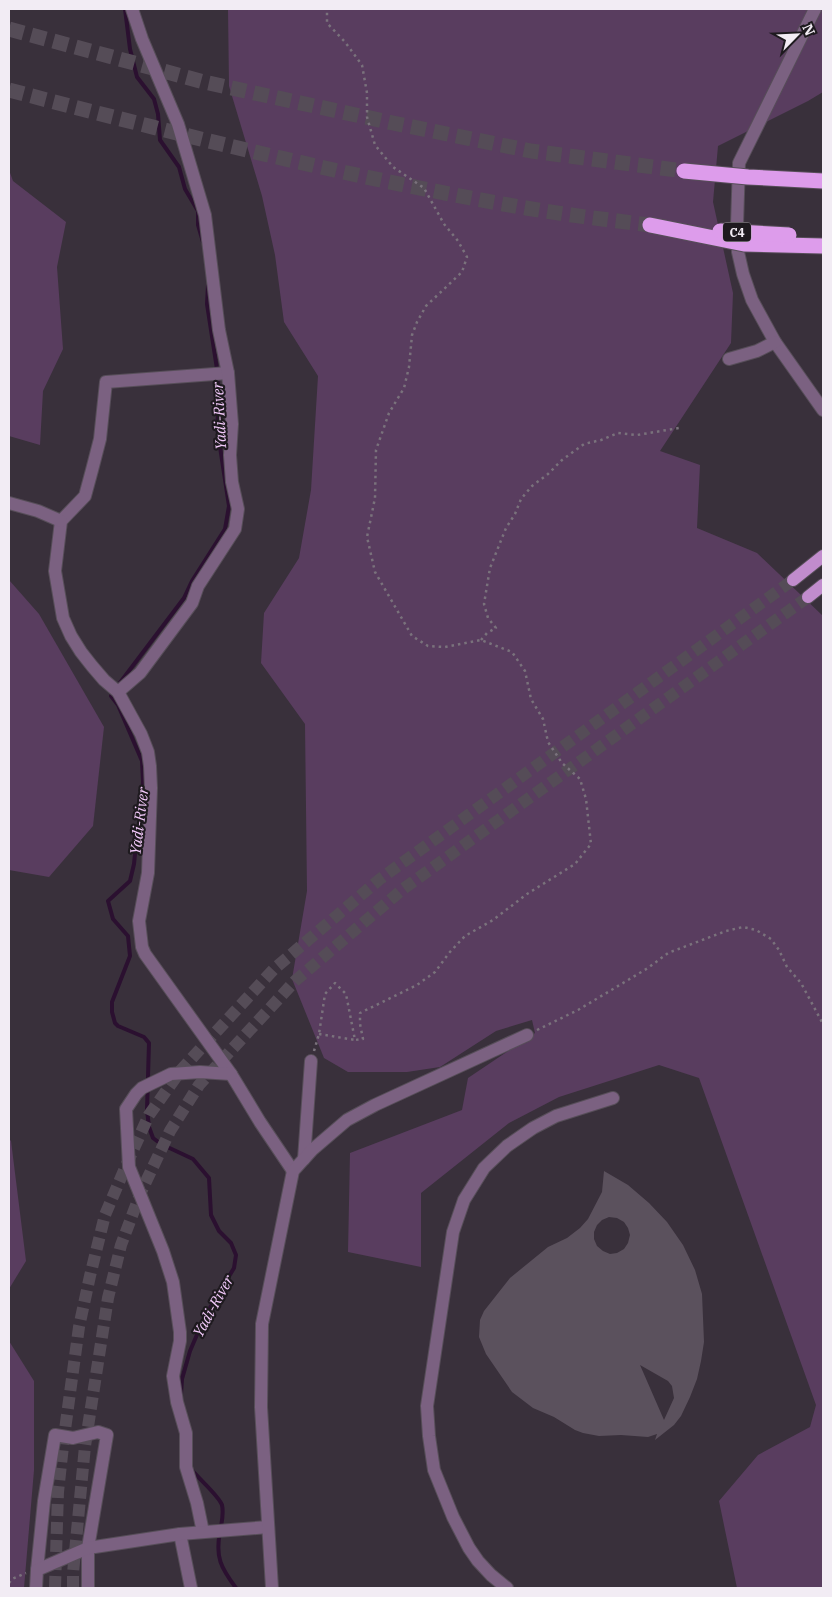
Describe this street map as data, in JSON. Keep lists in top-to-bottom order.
{
  "streets": {
    "highway": ["C4"]
  },
  "water": ["Yadi-River"],
  "north": "top right"
}
